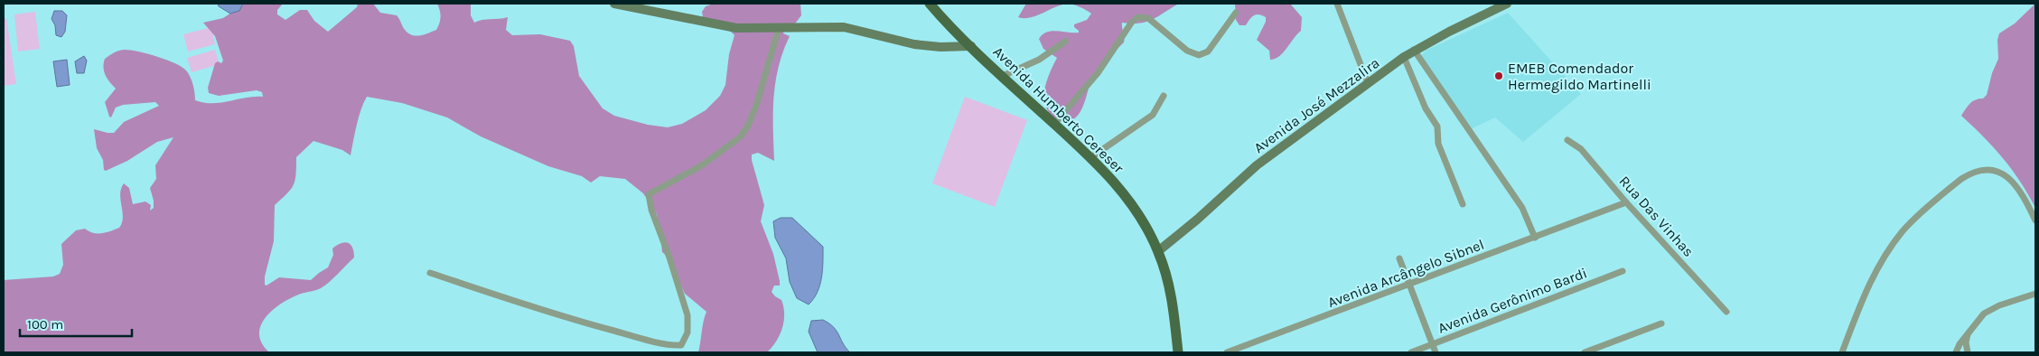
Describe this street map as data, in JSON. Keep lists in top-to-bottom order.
{
  "streets": {
    "main road": ["Avenida José Mezzalira", "Avenida Humberto Cereser"],
    "street": ["Rua Das Vinhas", "Avenida Arcângelo Sibnel", "Avenida Gerônimo Bardi"]
  },
  "crossings": [
    ["Avenida José Mezzalira", "Avenida Humberto Cereser"],
    ["Rua Das Vinhas", "Avenida Arcângelo Sibnel"]
  ],
  "places": ["EMEB Comendador Hermegildo Martinelli"],
  "scale_bar": "100 m"
}
